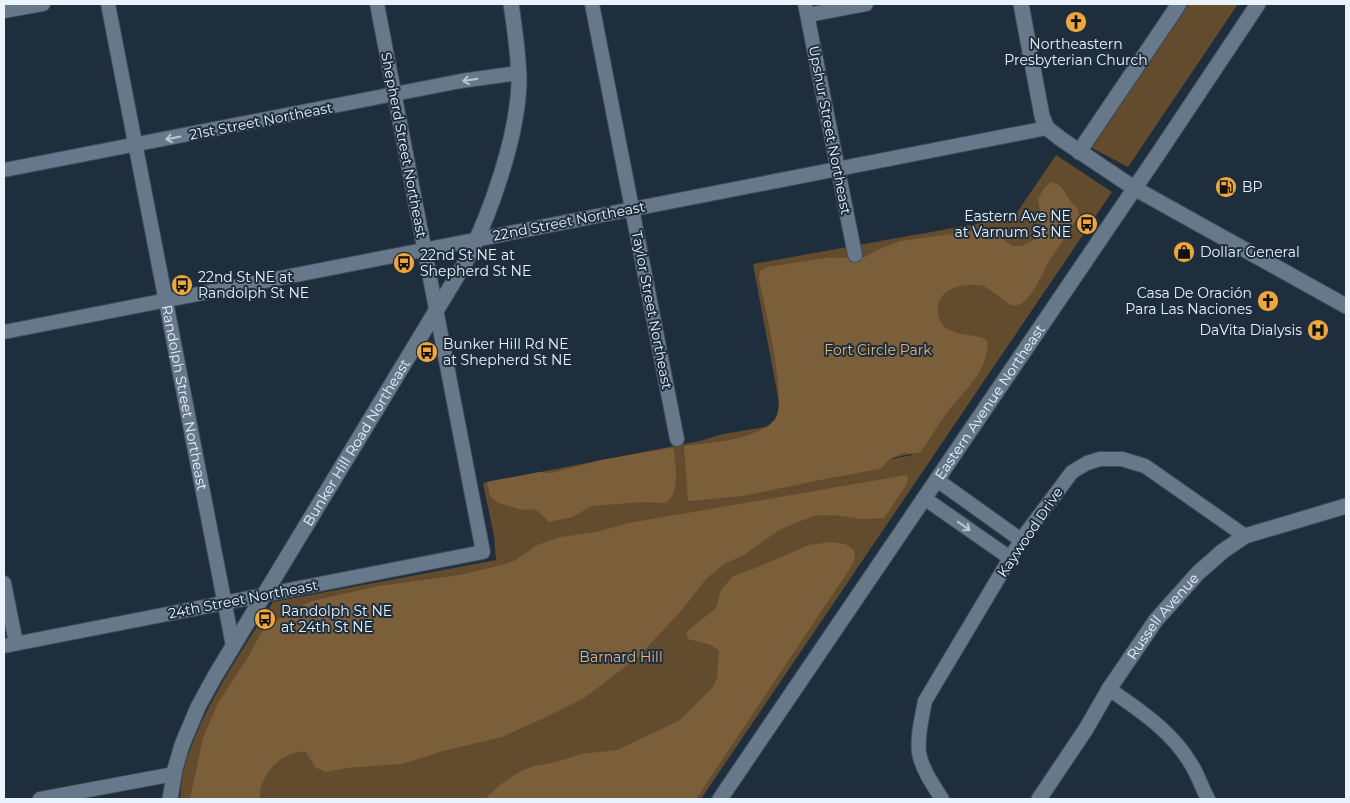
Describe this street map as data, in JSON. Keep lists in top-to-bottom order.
{
  "streets": {
    "street": [
      "21st Street Northeast",
      "Upshur Street Northeast",
      "Shepherd Street Northeast",
      "22nd Street Northeast",
      "Taylor Street Northeast",
      "Randolph Street Northeast",
      "Eastern Avenue Northeast",
      "Bunker Hill Road Northeast",
      "Kaywood Drive",
      "24th Street Northeast",
      "Russell Avenue"
    ]
  },
  "crossings": [
    ["21st Street Northeast", "Shepherd Street Northeast"],
    ["21st Street Northeast", "Randolph Street Northeast"],
    ["21st Street Northeast", "Bunker Hill Road Northeast"],
    ["Upshur Street Northeast", "22nd Street Northeast"],
    ["Shepherd Street Northeast", "22nd Street Northeast"],
    ["Shepherd Street Northeast", "Bunker Hill Road Northeast"],
    ["Shepherd Street Northeast", "24th Street Northeast"],
    ["22nd Street Northeast", "Taylor Street Northeast"],
    ["22nd Street Northeast", "Randolph Street Northeast"],
    ["22nd Street Northeast", "Bunker Hill Road Northeast"],
    ["Randolph Street Northeast", "24th Street Northeast"],
    ["Bunker Hill Road Northeast", "24th Street Northeast"],
    ["Kaywood Drive", "Russell Avenue"]
  ],
  "one_way": ["21st Street Northeast"],
  "parks": ["Fort Circle Park", "Barnard Hill"],
  "places": {
    "church": ["Northeastern Presbyterian Church", "Casa De Oración Para Las Naciones"],
    "fuel station": ["BP"],
    "bus stop": [
      "Eastern Ave NE at Varnum St NE",
      "22nd St NE at Shepherd St NE",
      "22nd St NE at Randolph St NE",
      "Bunker Hill Rd NE at Shepherd St NE",
      "Randolph St NE at 24th St NE"
    ],
    "shop": ["Dollar General"],
    "hospital": ["DaVita Dialysis"]
  }
}
